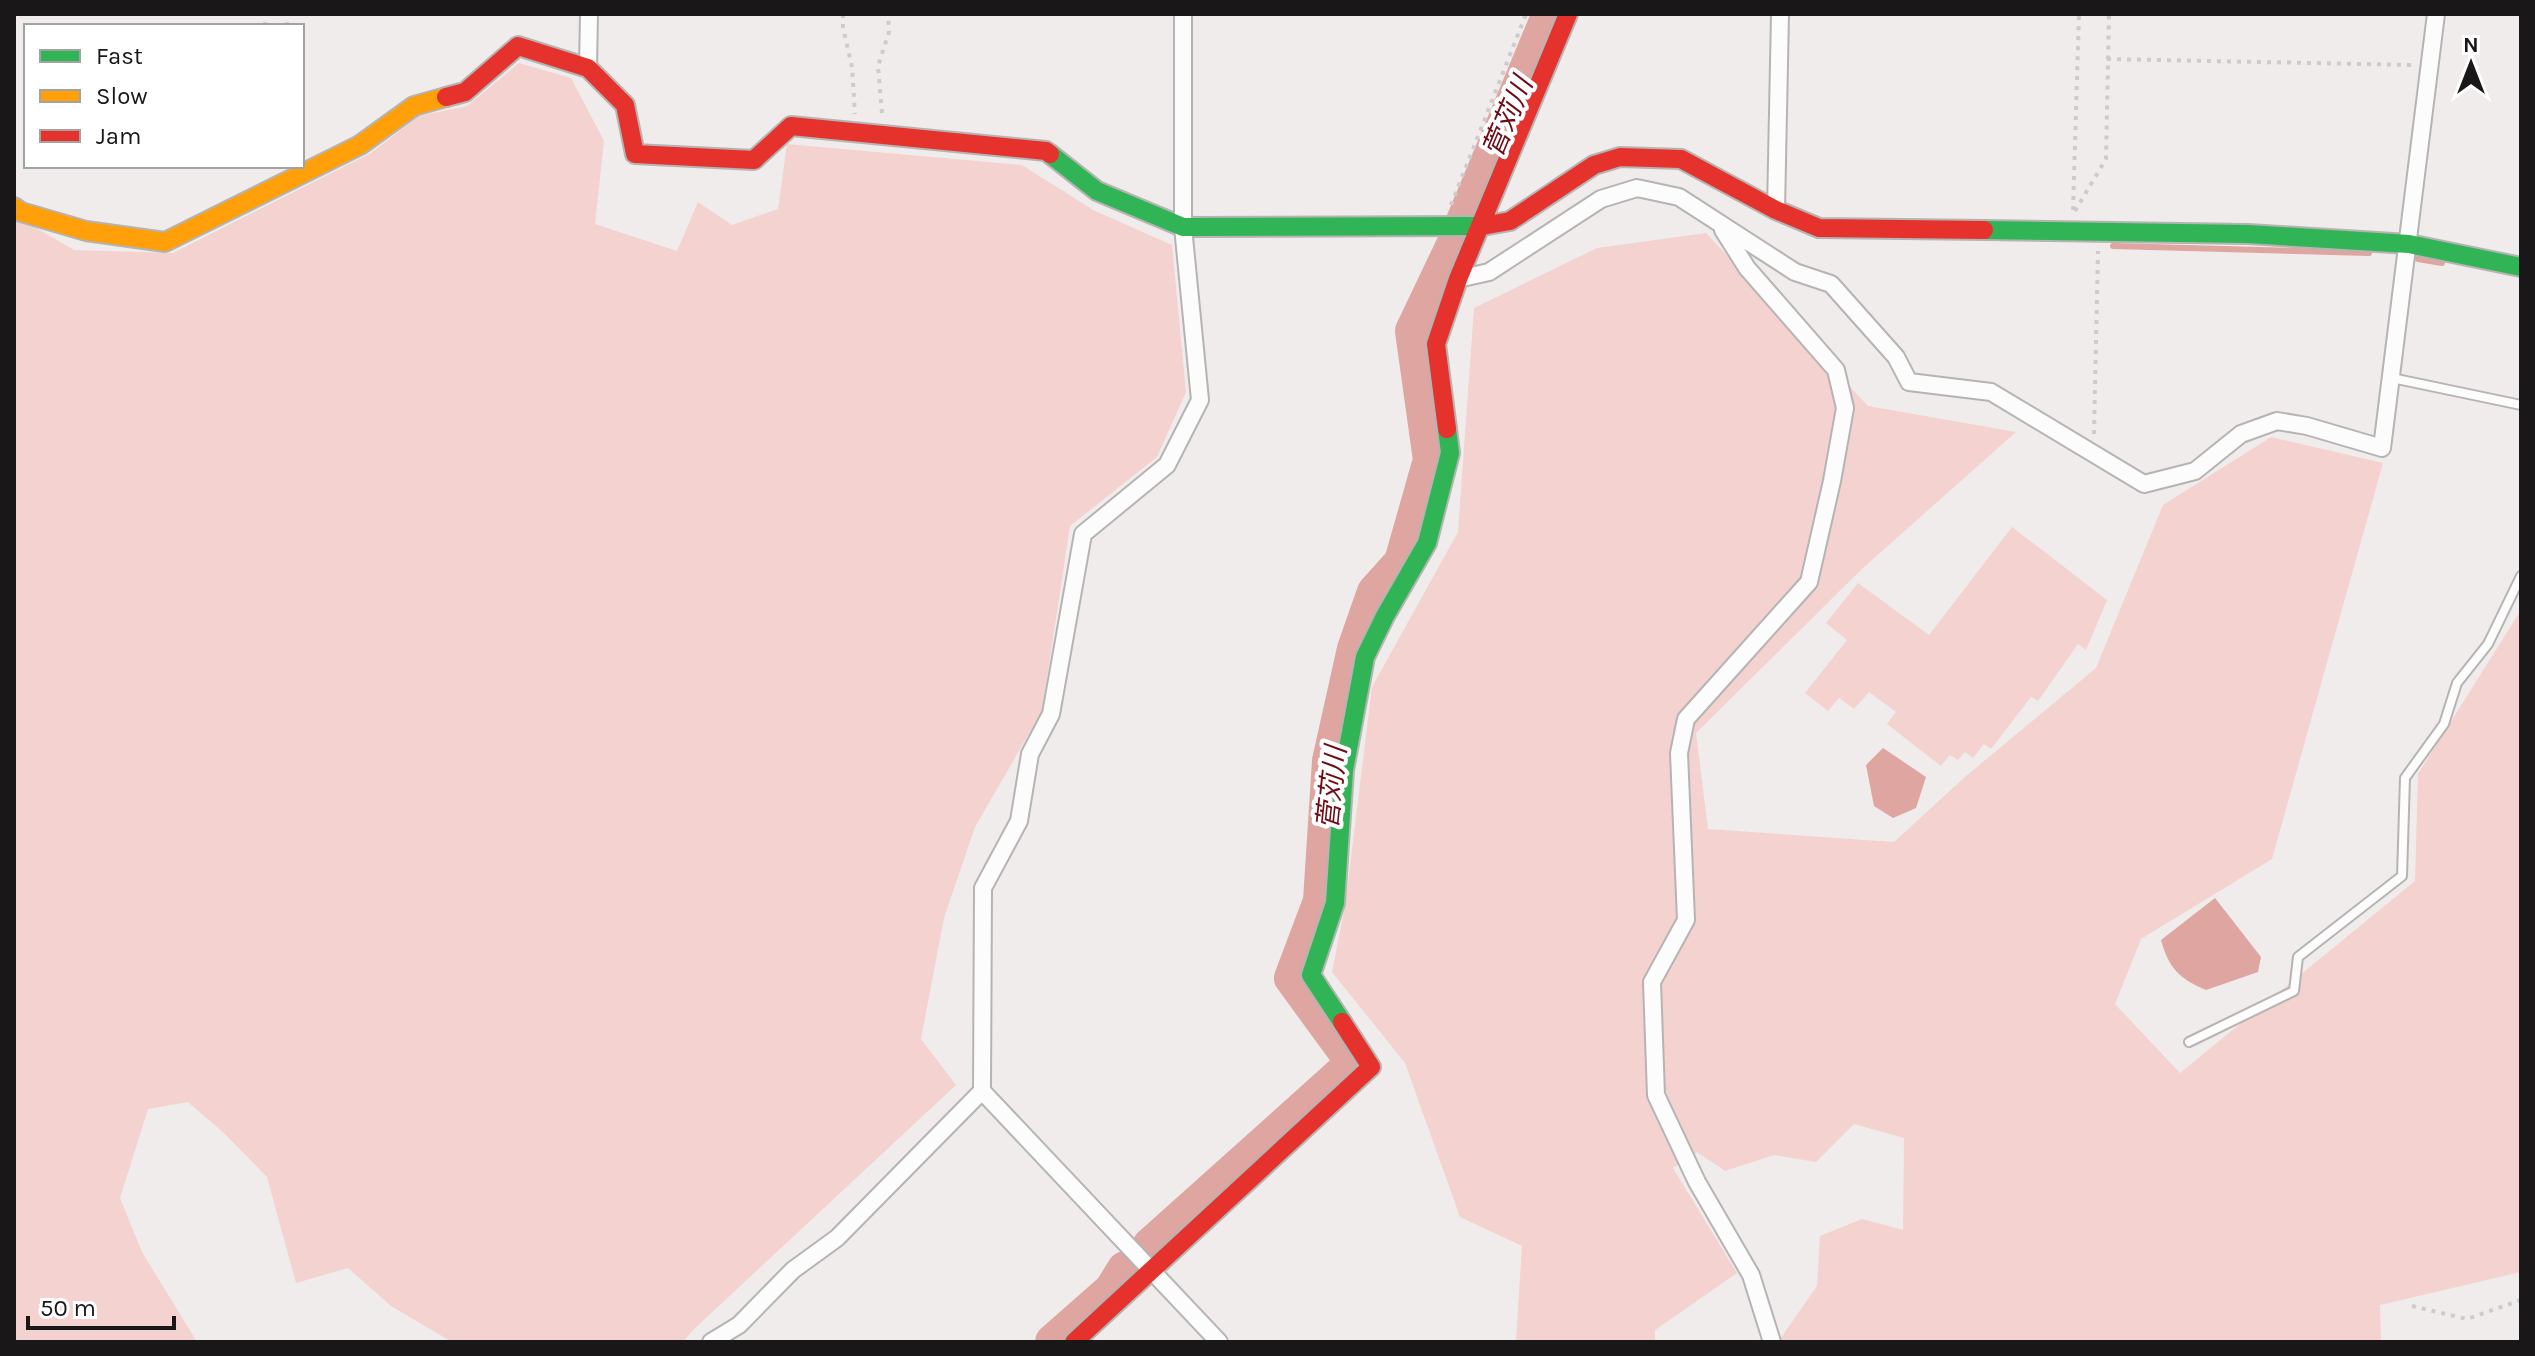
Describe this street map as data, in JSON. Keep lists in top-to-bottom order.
{
  "water": ["菅苅川"],
  "legend": ["Fast", "Slow", "Jam"],
  "scale_bar": "50 m",
  "north": "top"
}
